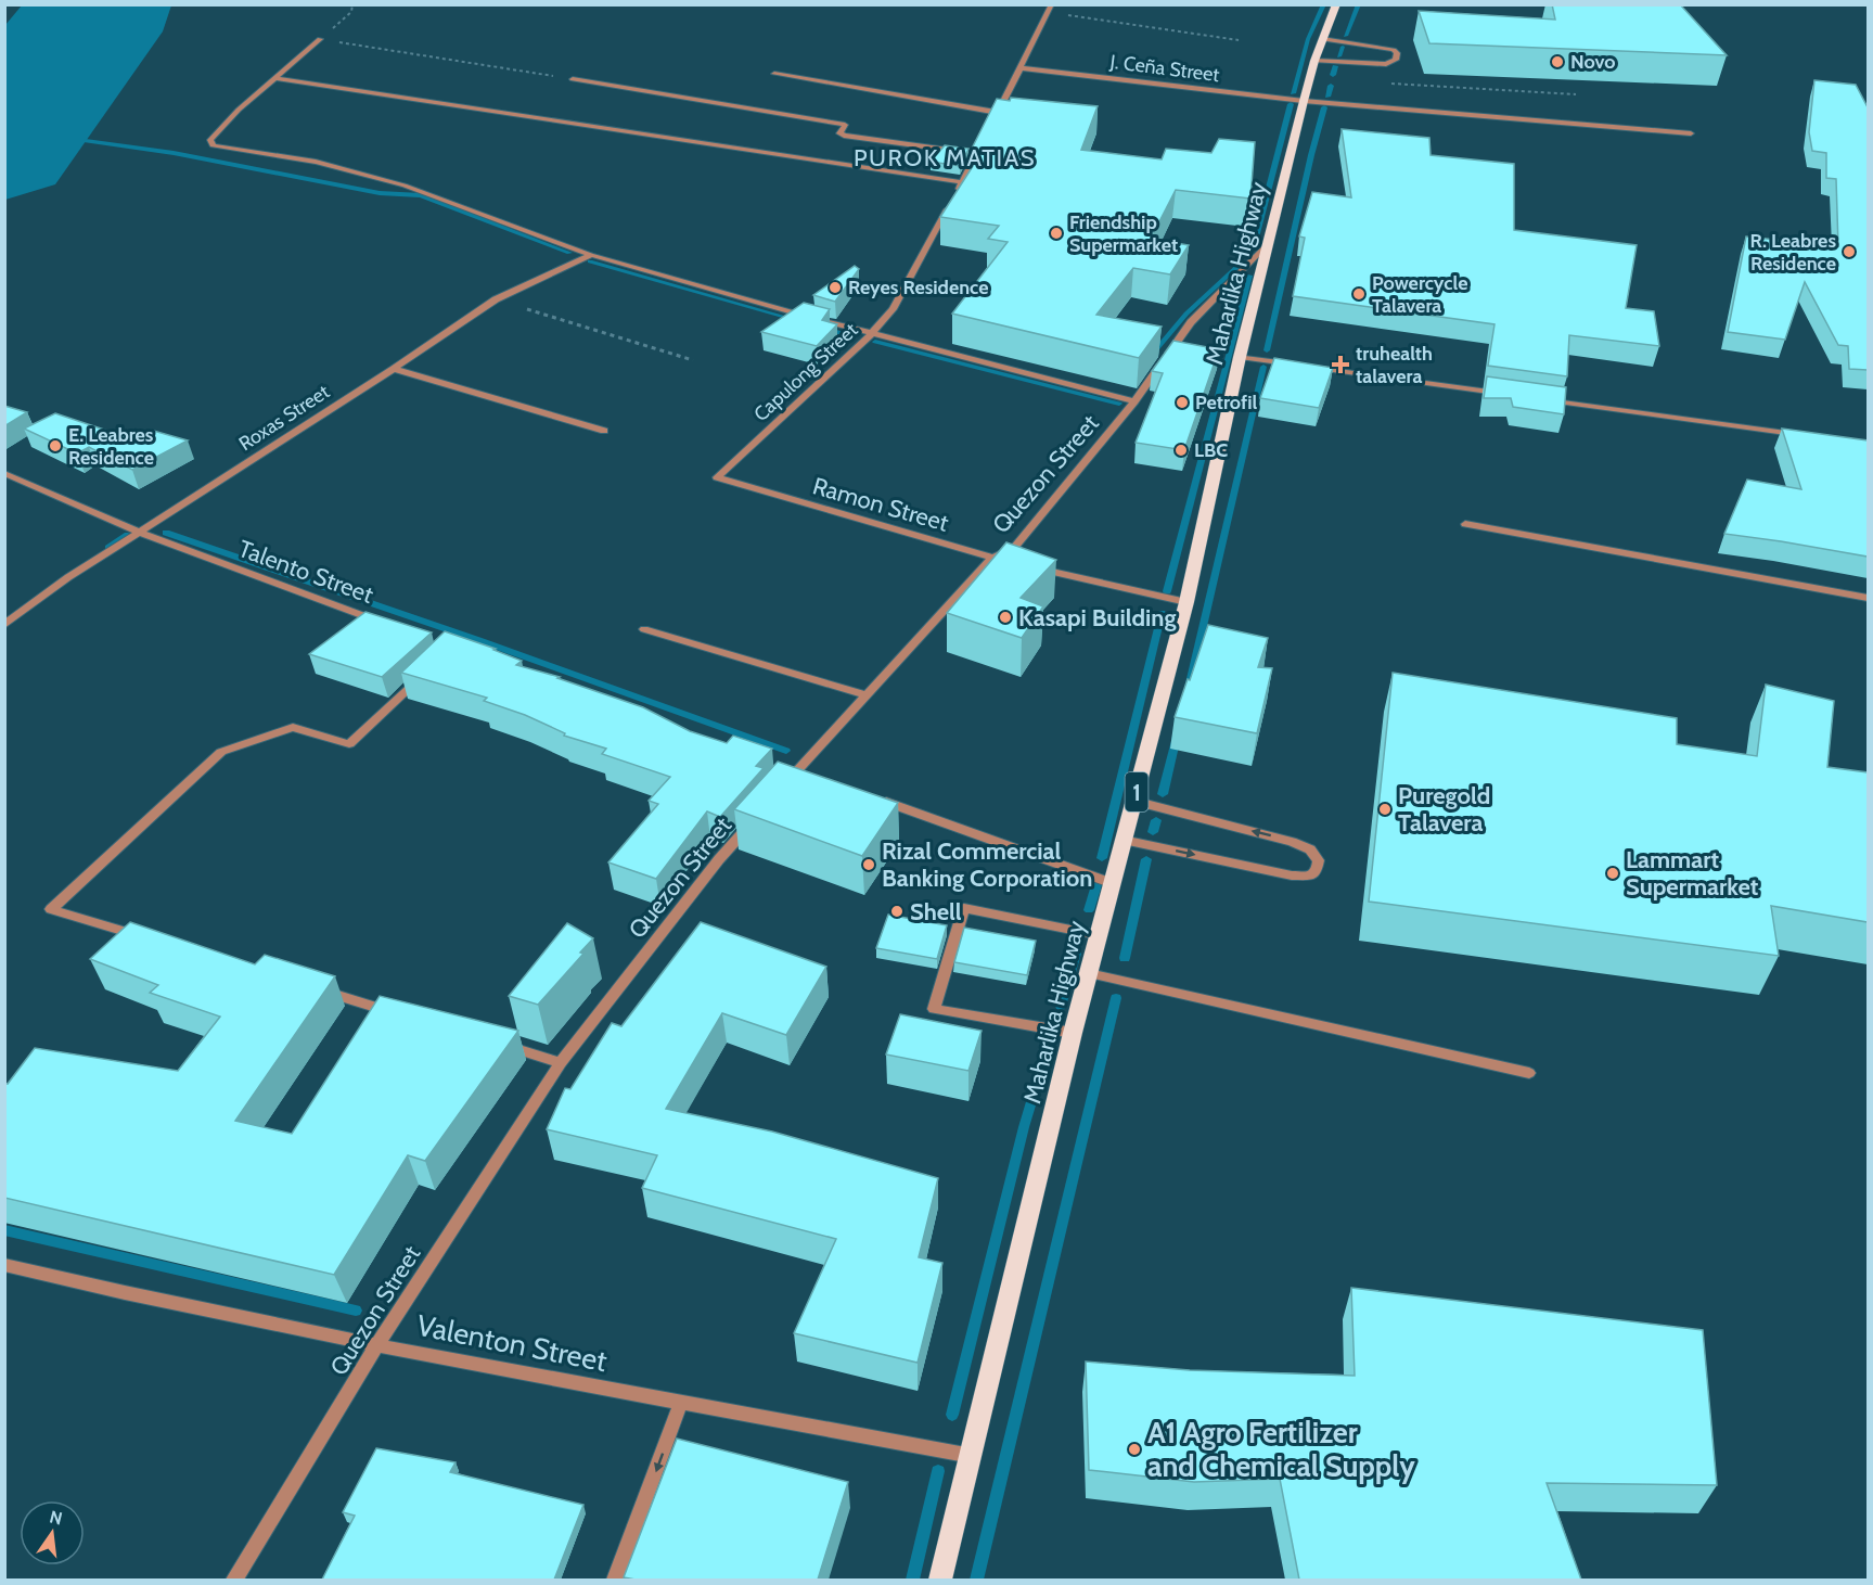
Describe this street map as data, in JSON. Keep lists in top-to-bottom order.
{
  "streets": {
    "main road": ["Maharlika Highway", "1"],
    "street": [
      "J. Ceña Street",
      "Capulong Street",
      "Roxas Street",
      "Quezon Street",
      "Ramon Street",
      "Talento Street",
      "Valenton Street"
    ]
  },
  "crossings": [
    ["J. Ceña Street", "Maharlika Highway"],
    ["Maharlika Highway", "Quezon Street"],
    ["Maharlika Highway", "Valenton Street"],
    ["Capulong Street", "Ramon Street"],
    ["Roxas Street", "Talento Street"],
    ["Quezon Street", "Ramon Street"],
    ["Quezon Street", "Valenton Street"]
  ],
  "districts": ["PUROK MATIAS"],
  "places": {
    "other": [
      "Novo",
      "Friendship Supermarket",
      "R. Leabres Residence",
      "Reyes Residence",
      "Powercycle Talavera",
      "Petrofil",
      "E. Leabres Residence",
      "LBC",
      "Kasapi Building",
      "Puregold Talavera",
      "Rizal Commercial Banking Corporation",
      "Lammart Supermarket",
      "Shell",
      "A1 Agro Fertilizer and Chemical Supply"
    ],
    "health": ["truhealth talavera"]
  },
  "north": "top"
}
